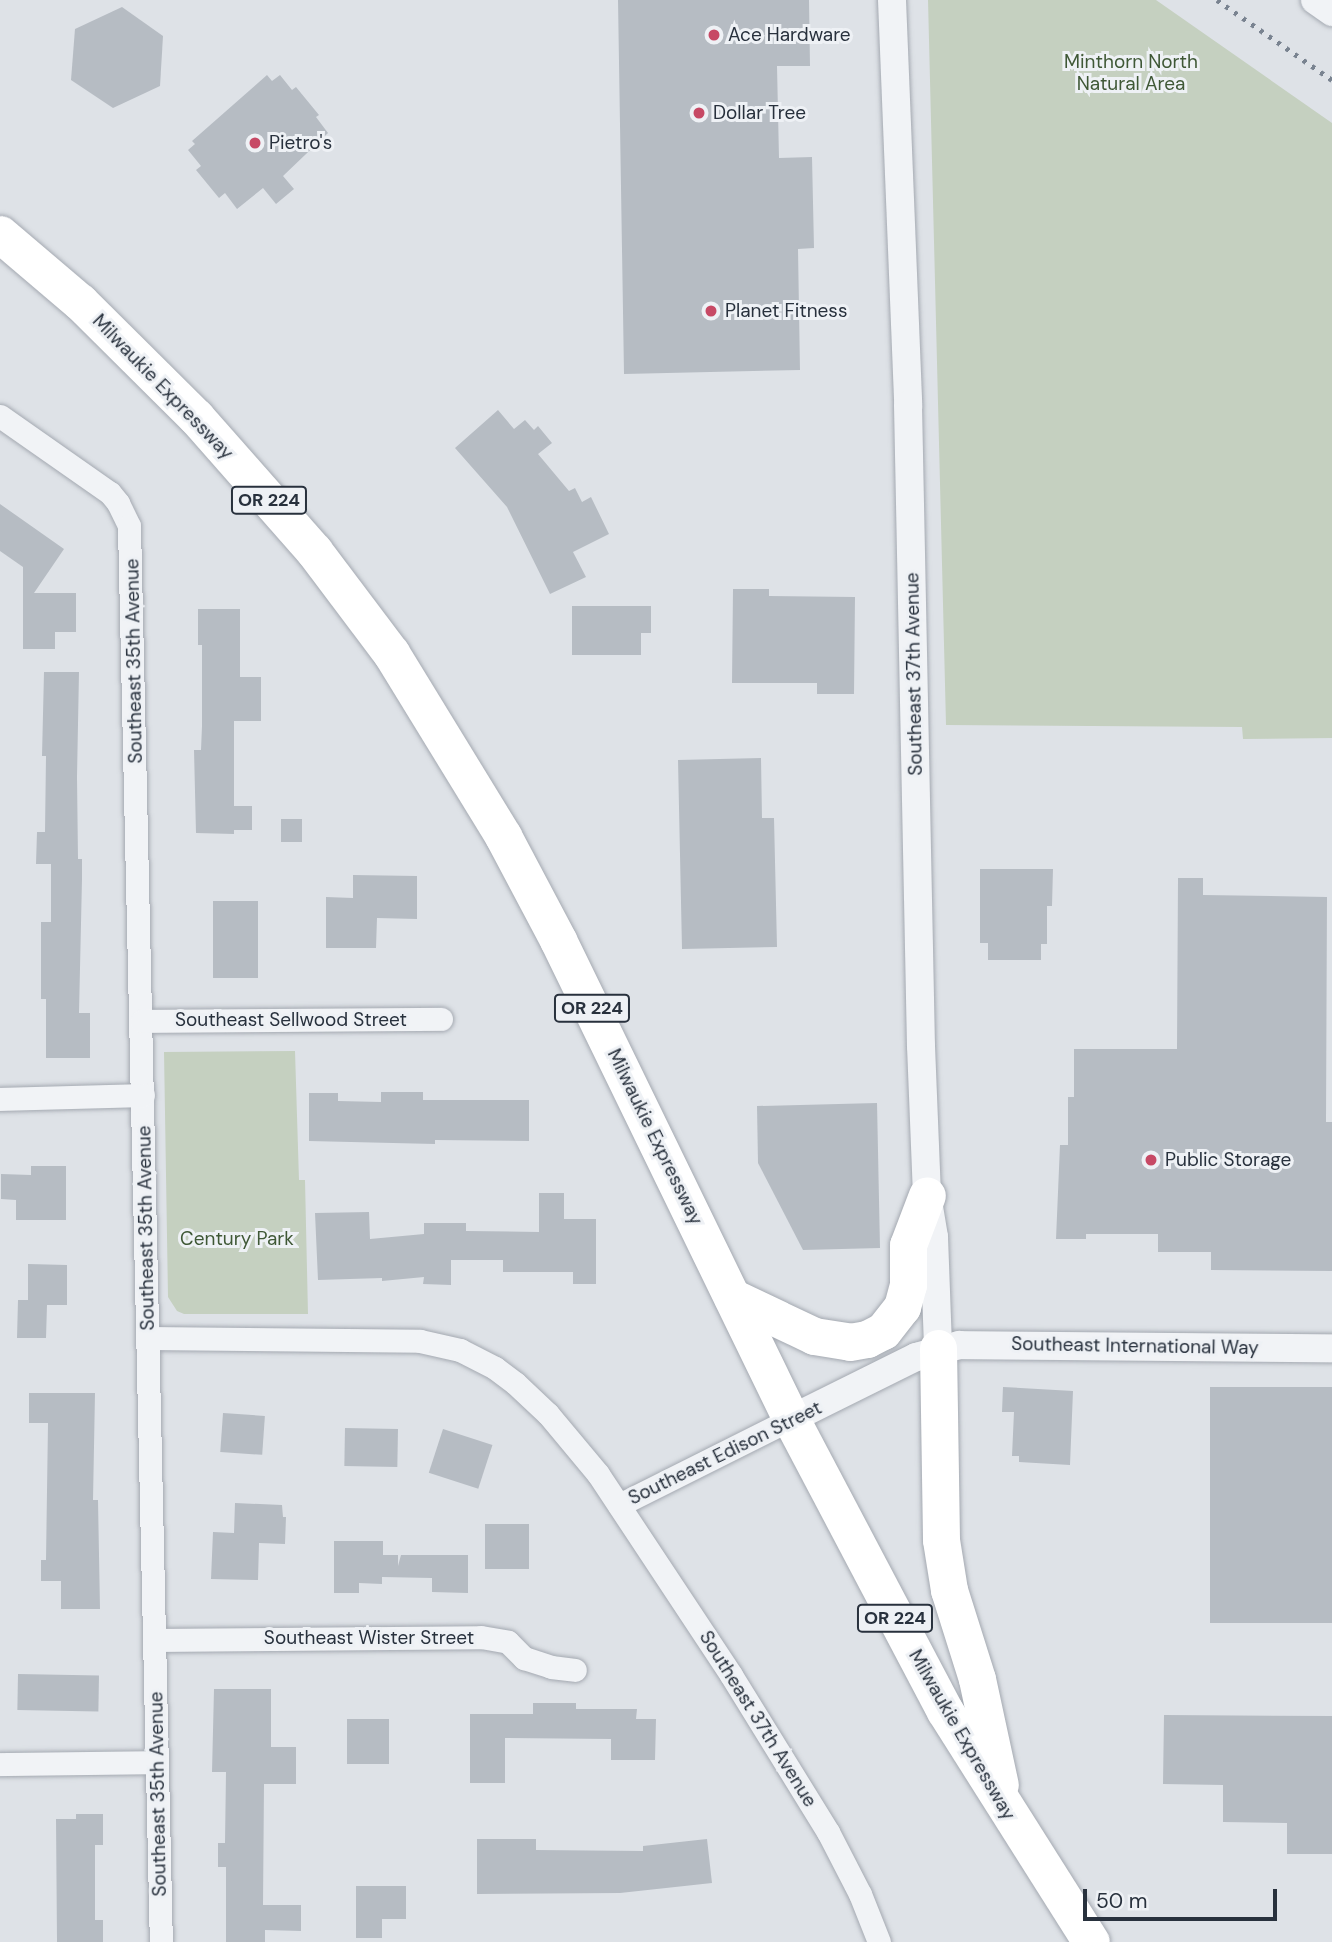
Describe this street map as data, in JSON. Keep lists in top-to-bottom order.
{
  "streets": {
    "highway": ["Milwaukie Expressway", "OR 224"],
    "street": [
      "Southeast 35th Avenue",
      "Southeast 37th Avenue",
      "Southeast Sellwood Street",
      "Southeast International Way",
      "Southeast Edison Street",
      "Southeast Wister Street"
    ]
  },
  "crossings": [
    ["Milwaukie Expressway", "Southeast Edison Street"],
    ["Southeast 35th Avenue", "Southeast Sellwood Street"],
    ["Southeast 35th Avenue", "Southeast Edison Street"],
    ["Southeast 35th Avenue", "Southeast Wister Street"],
    ["Southeast 37th Avenue", "Southeast International Way"],
    ["Southeast 37th Avenue", "Southeast Edison Street"],
    ["Southeast International Way", "Southeast Edison Street"]
  ],
  "parks": ["Minthorn North Natural Area", "Century Park"],
  "places": [
    "Ace Hardware",
    "Dollar Tree",
    "Pietro's",
    "Planet Fitness",
    "Public Storage"
  ],
  "scale_bar": "50 m"
}
